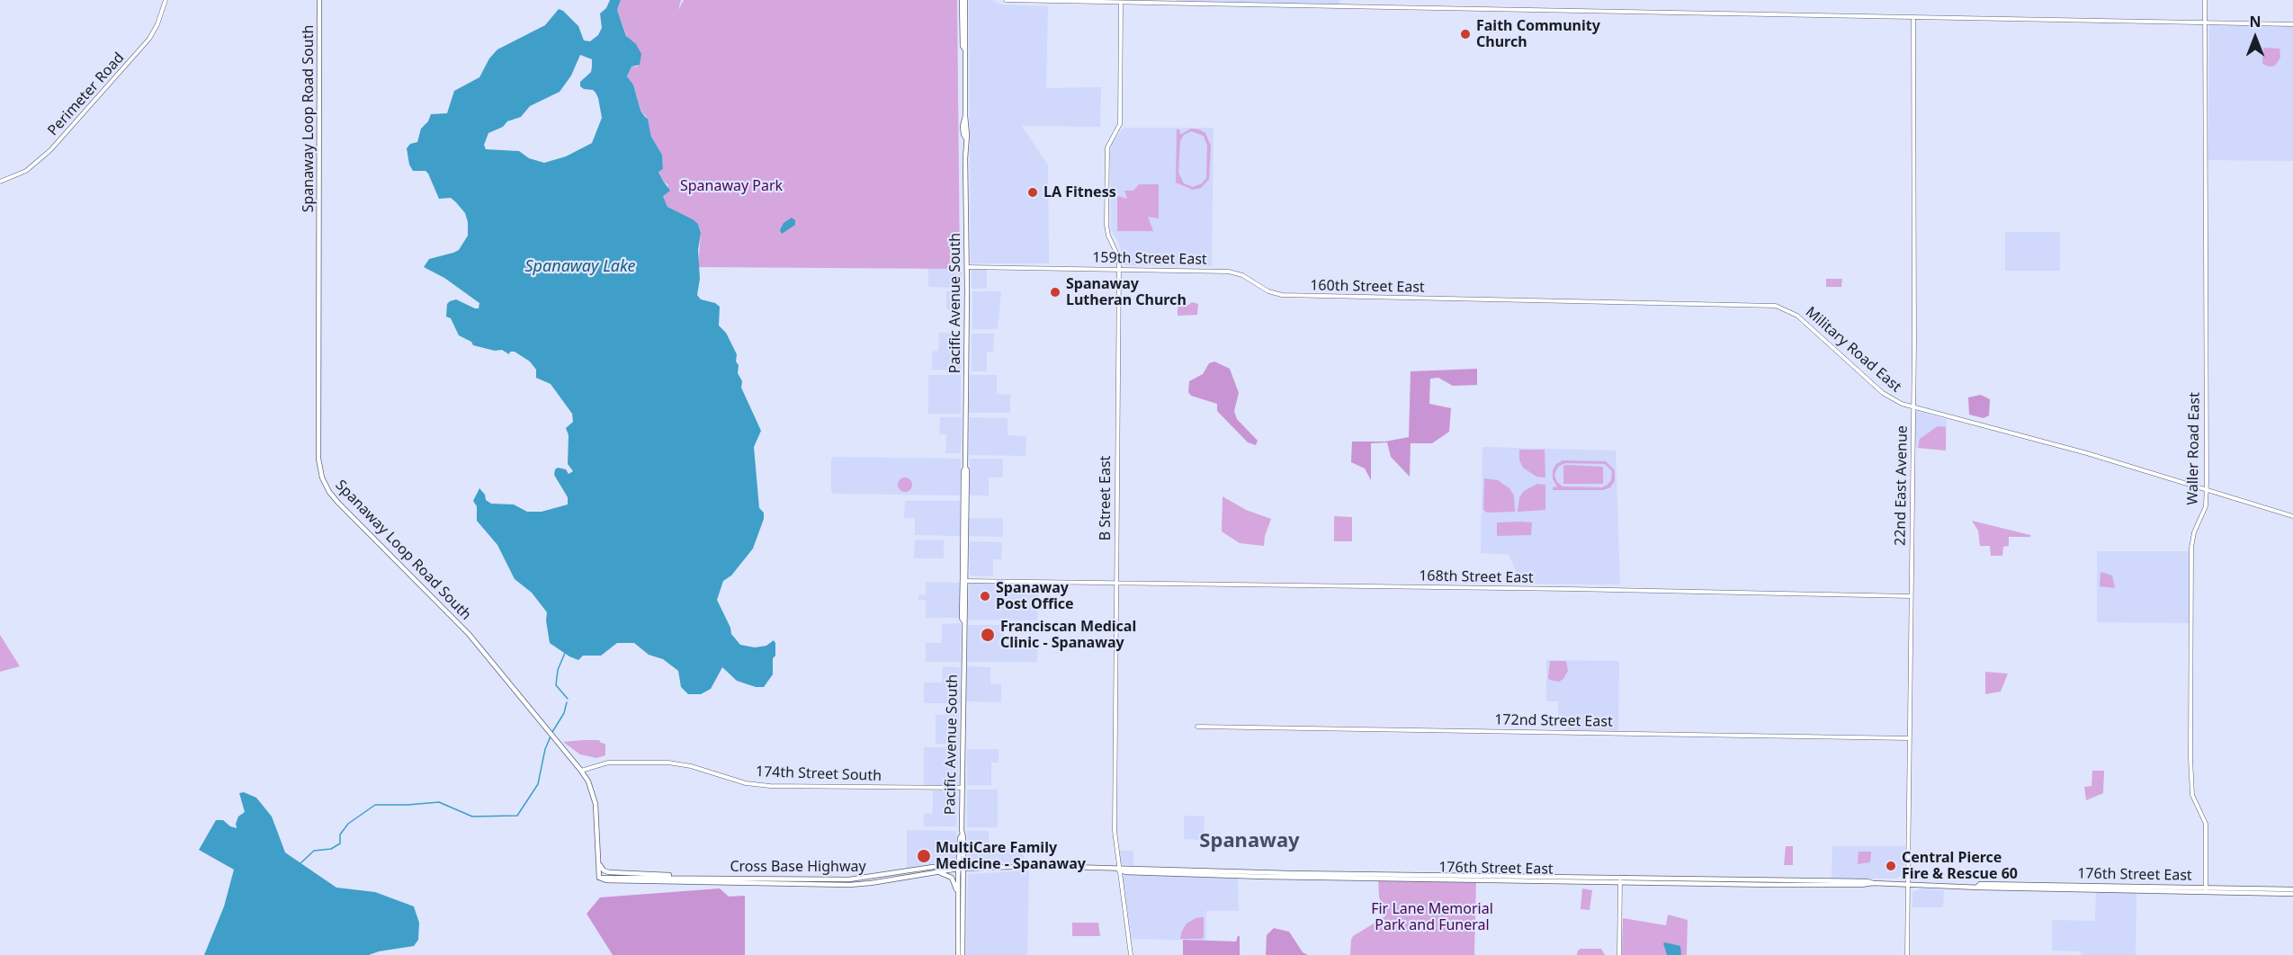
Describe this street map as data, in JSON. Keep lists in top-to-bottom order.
{
  "streets": {
    "main road": [
      "Spanaway Loop Road South",
      "Pacific Avenue South",
      "Cross Base Highway",
      "176th Street East"
    ],
    "street": [
      "Perimeter Road",
      "159th Street East",
      "160th Street East",
      "Military Road East",
      "Waller Road East",
      "22nd East Avenue",
      "B Street East",
      "168th Street East",
      "172nd Street East",
      "174th Street South"
    ]
  },
  "crossings": [
    ["Spanaway Loop Road South", "174th Street South"],
    ["Spanaway Loop Road South", "Cross Base Highway"],
    ["159th Street East", "160th Street East"],
    ["159th Street East", "Pacific Avenue South"],
    ["159th Street East", "B Street East"],
    ["160th Street East", "Military Road East"],
    ["Pacific Avenue South", "168th Street East"],
    ["Pacific Avenue South", "174th Street South"],
    ["Pacific Avenue South", "Cross Base Highway"],
    ["Pacific Avenue South", "176th Street East"],
    ["Military Road East", "Waller Road East"],
    ["Military Road East", "22nd East Avenue"],
    ["Waller Road East", "176th Street East"],
    ["22nd East Avenue", "168th Street East"],
    ["22nd East Avenue", "172nd Street East"],
    ["22nd East Avenue", "176th Street East"],
    ["B Street East", "168th Street East"],
    ["B Street East", "176th Street East"],
    ["Cross Base Highway", "176th Street East"]
  ],
  "districts": ["Spanaway"],
  "water": ["Spanaway Lake"],
  "parks": ["Spanaway Park", "Fir Lane Memorial Park and Funeral"],
  "places": [
    "Faith Community Church",
    "LA Fitness",
    "Spanaway Lutheran Church",
    "Spanaway Post Office",
    "Franciscan Medical Clinic - Spanaway",
    "MultiCare Family Medicine - Spanaway",
    "Central Pierce Fire & Rescue 60"
  ],
  "north": "top"
}
